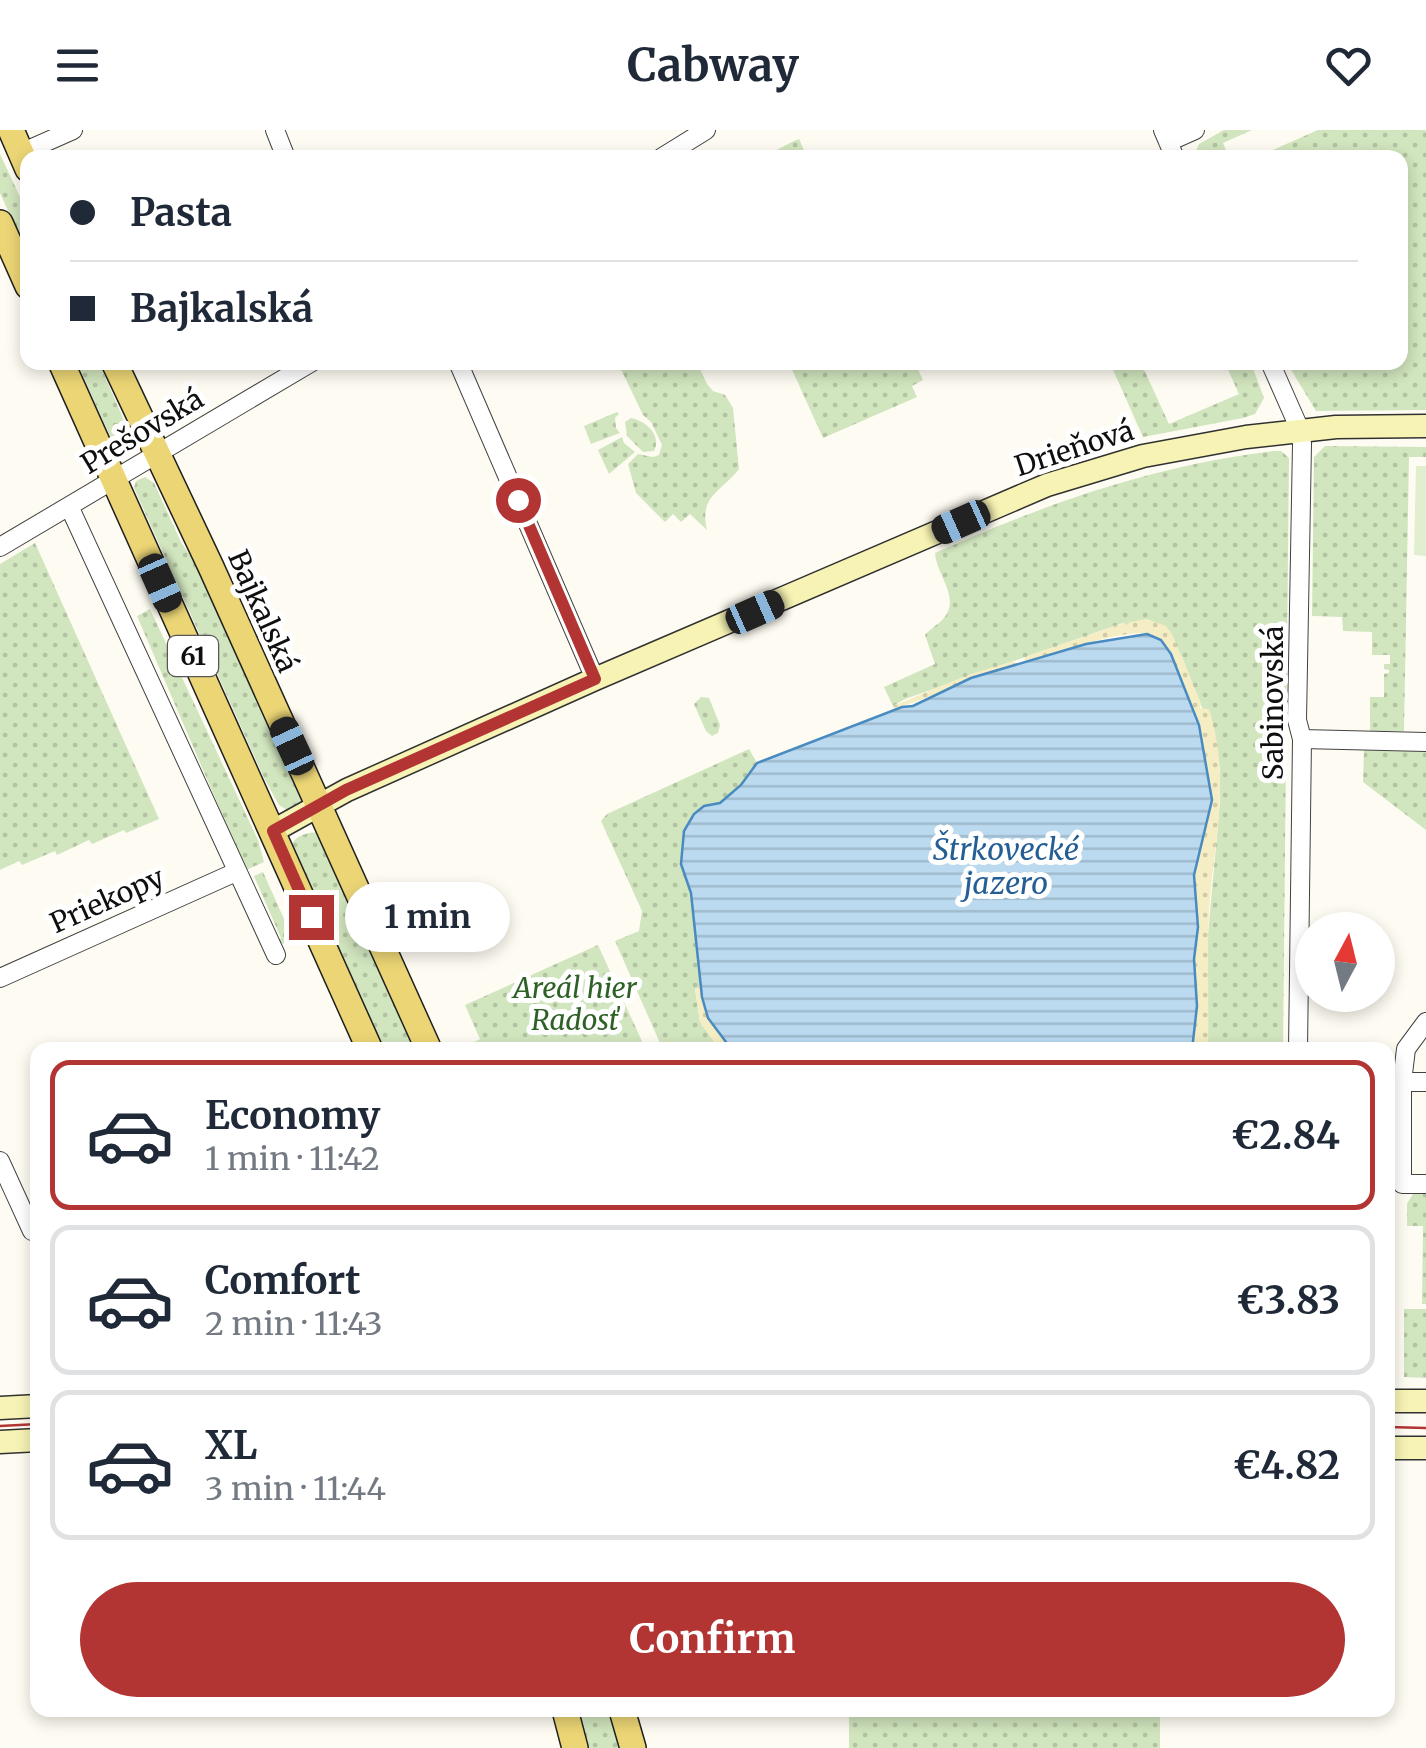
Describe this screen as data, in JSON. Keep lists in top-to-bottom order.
{
  "streets": {
    "main road": ["Bajkalská", "61"],
    "street": [
      "Prešovská",
      "Drieňová",
      "Sabinovská",
      "Priekopy"
    ]
  },
  "crossings": [
    ["Prešovská", "Bajkalská"],
    ["Prešovská", "61"],
    ["Drieňová", "Bajkalská"],
    ["Drieňová", "61"],
    ["Drieňová", "Sabinovská"]
  ],
  "water": ["Štrkovecké jazero"],
  "parks": ["Areál hier Radosť"],
  "north": "top",
  "page": {
    "header": "Cabway",
    "banner": ["Pasta", "Bajkalská"],
    "bubble": "1 min",
    "list": [
      {
        "name": "Economy",
        "note": "1 min · 11:42",
        "value": "€2.84"
      },
      {
        "name": "Comfort",
        "note": "2 min · 11:43",
        "value": "€3.83"
      },
      {
        "name": "XL",
        "note": "3 min · 11:44",
        "value": "€4.82"
      }
    ],
    "buttons": "Confirm"
  }
}
